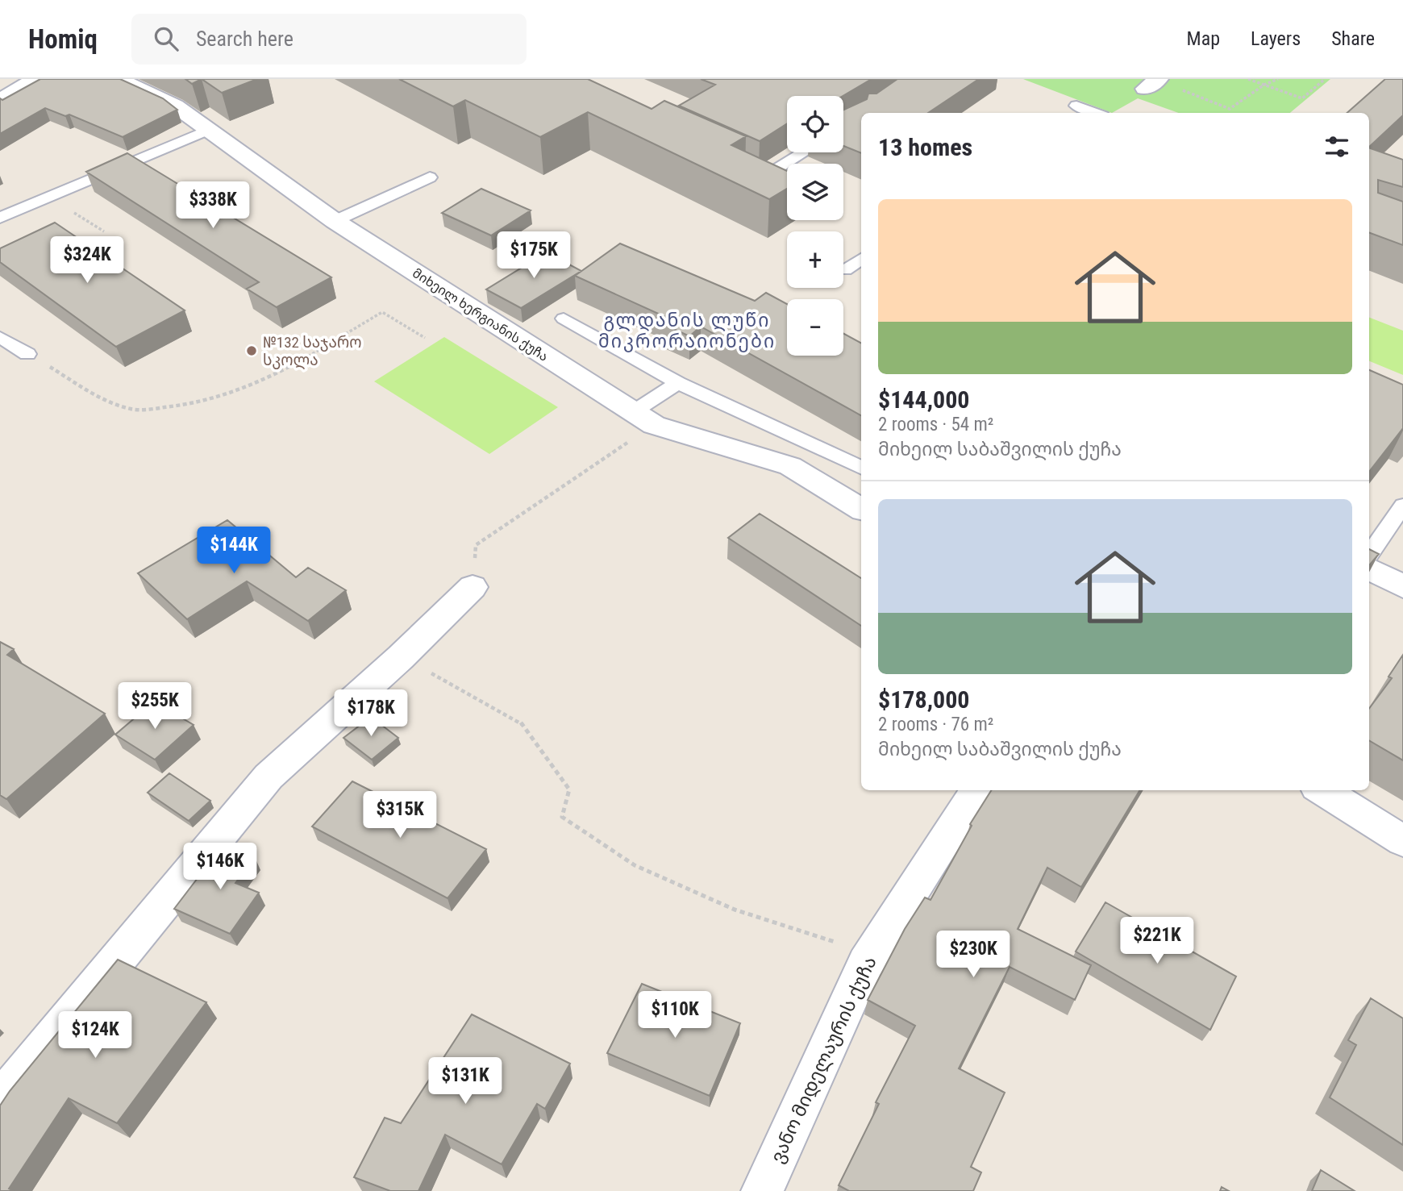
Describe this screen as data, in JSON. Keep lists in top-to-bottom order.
{
  "streets": {
    "street": ["მიხეილ ხერგიანის ქუჩა", "ვანო მიდელაურის ქუჩა"]
  },
  "districts": ["გლდანის ლუწი მიკრორაიონები"],
  "places": ["№132 საჯარო სკოლა"],
  "page": {
    "header": "Homiq",
    "search": "Search here",
    "nav": ["Map", "Layers", "Share"],
    "map_buttons": ["+", "−"],
    "heading": "13 homes",
    "list": [
      {
        "name": "$144,000",
        "note": "2 rooms · 54 m² · მიხეილ საბაშვილის ქუჩა"
      },
      {
        "name": "$178,000",
        "note": "2 rooms · 76 m² · მიხეილ საბაშვილის ქუჩა"
      }
    ],
    "price": [
      "$338K",
      "$175K",
      "$324K",
      "$144K",
      "$255K",
      "$178K",
      "$315K",
      "$146K",
      "$221K",
      "$230K",
      "$110K",
      "$124K",
      "$131K"
    ]
  }
}
